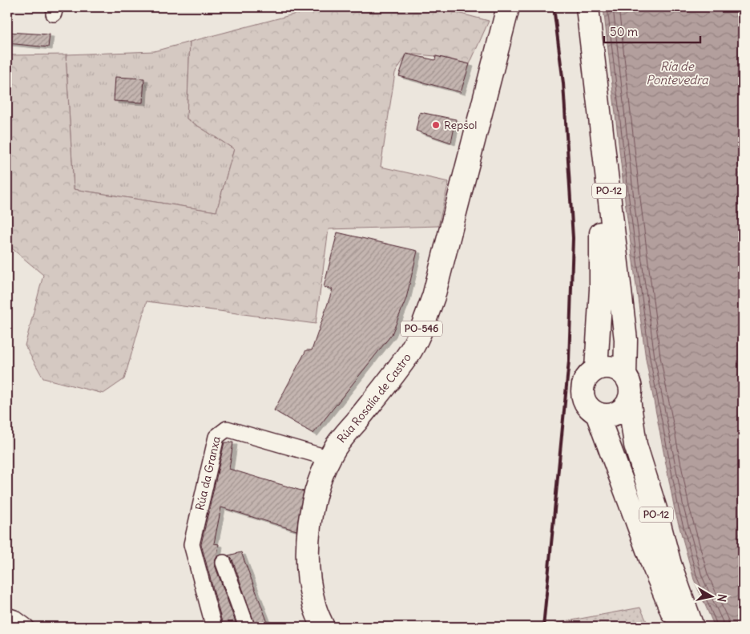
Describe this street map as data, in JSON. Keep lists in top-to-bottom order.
{
  "streets": {
    "main road": ["PO-12", "PO-546", "Rúa Rosalía de Castro"],
    "street": ["Rúa da Granxa"]
  },
  "crossings": [
    ["Rúa Rosalía de Castro", "Rúa da Granxa"]
  ],
  "water": ["Ría de Pontevedra"],
  "places": ["Repsol"],
  "scale_bar": "50 m",
  "north": "right"
}
